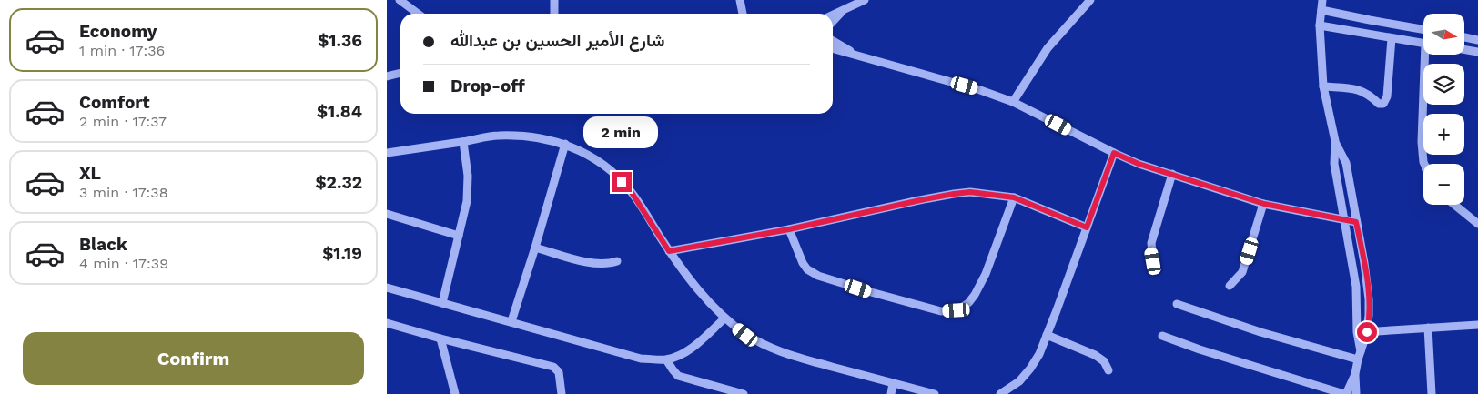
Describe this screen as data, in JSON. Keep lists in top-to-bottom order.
{
  "north": "right",
  "page": {
    "list": [
      {
        "name": "Economy",
        "note": "1 min · 17:36",
        "value": "$1.36"
      },
      {
        "name": "Comfort",
        "note": "2 min · 17:37",
        "value": "$1.84"
      },
      {
        "name": "XL",
        "note": "3 min · 17:38",
        "value": "$2.32"
      },
      {
        "name": "Black",
        "note": "4 min · 17:39",
        "value": "$1.19"
      }
    ],
    "map_buttons": ["+", "−"],
    "banner": ["شارع الأمير الحسين بن عبدالله", "Drop-off"],
    "bubble": "2 min",
    "buttons": "Confirm"
  }
}
